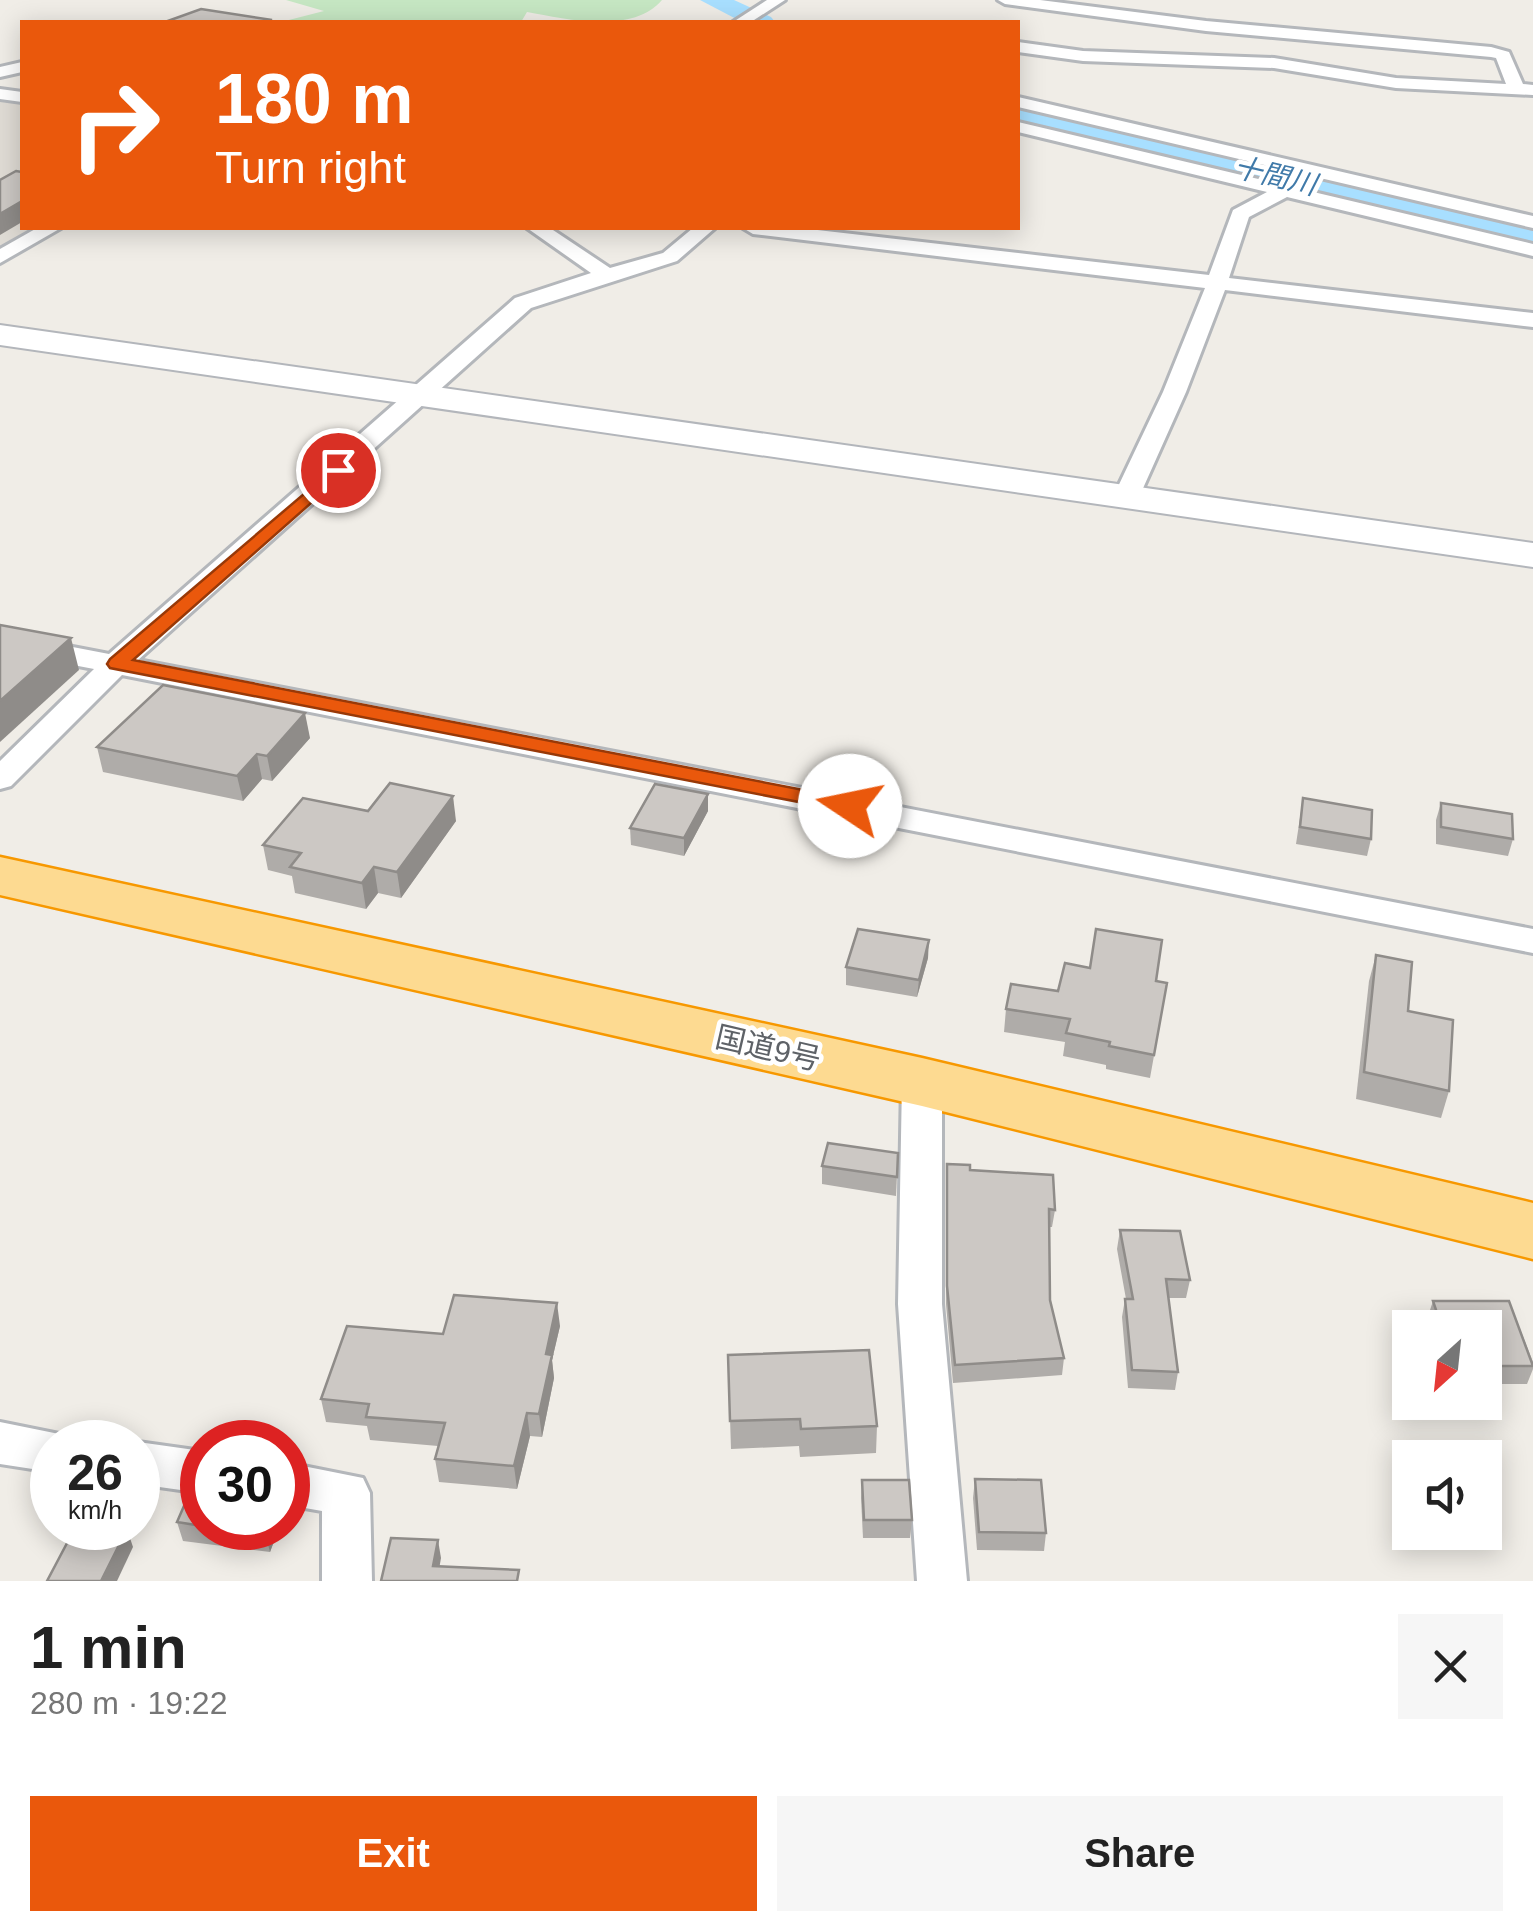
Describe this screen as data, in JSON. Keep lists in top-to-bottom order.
{
  "streets": {
    "highway": ["国道9号"]
  },
  "water": ["十間川"],
  "north": "bottom left",
  "page": {
    "turn": ["180 m", "Turn right"],
    "speed": "26 km/h",
    "limit": "30",
    "heading": ["1 min", "280 m · 19:22"],
    "buttons": ["Exit", "Share"]
  }
}
